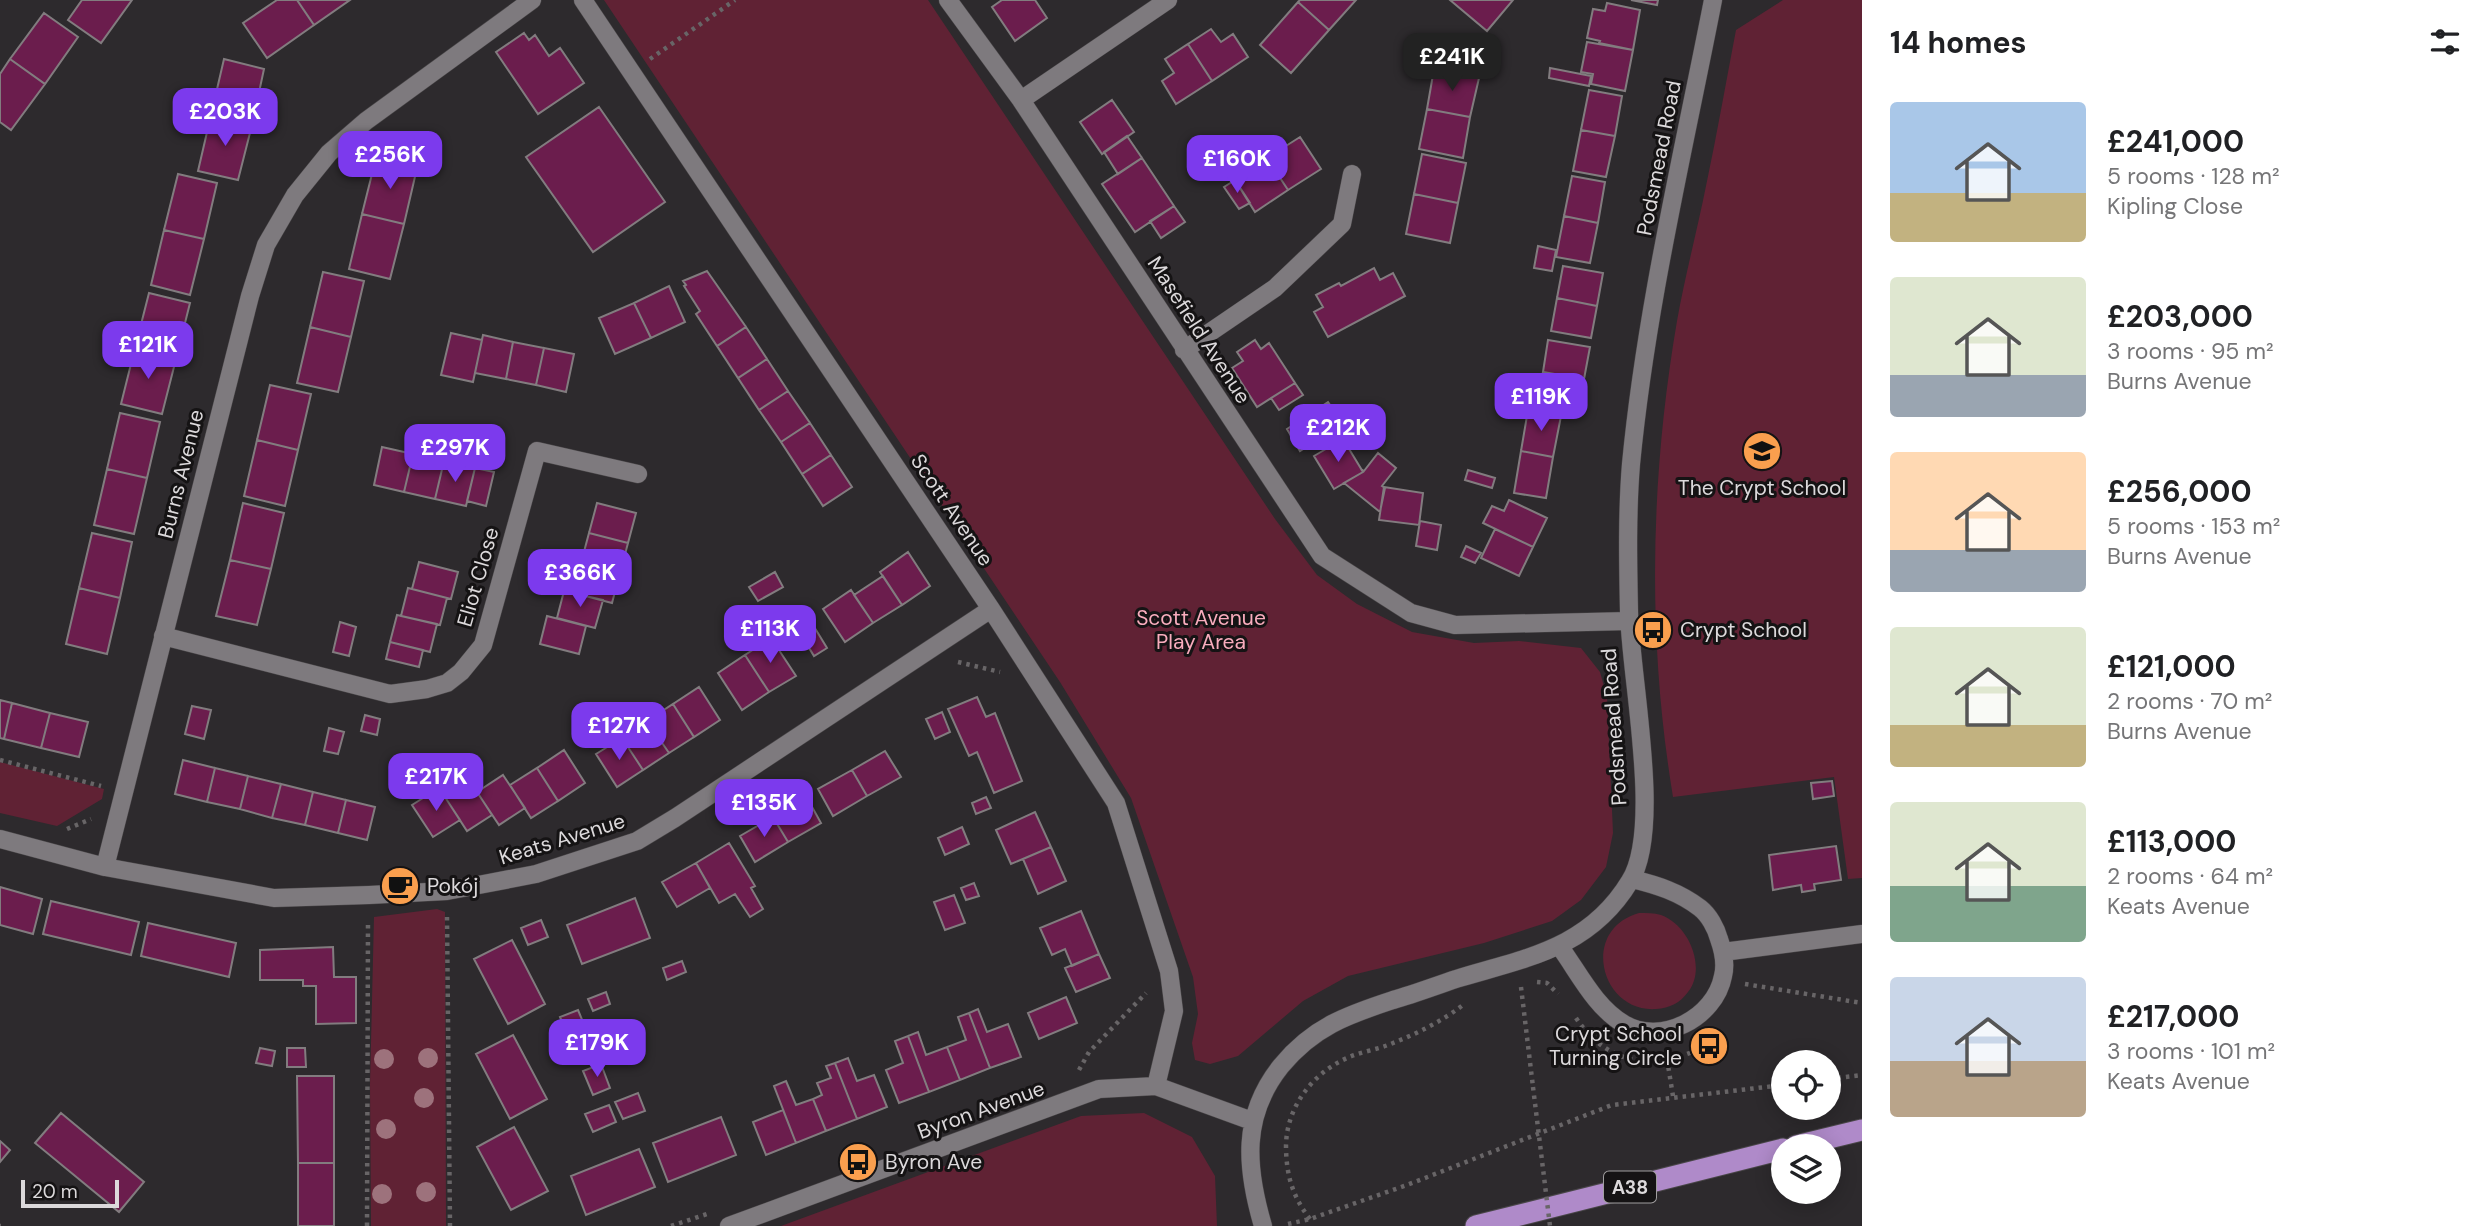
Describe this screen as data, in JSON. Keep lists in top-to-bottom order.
{
  "streets": {
    "highway": ["A38"],
    "street": [
      "Podsmead Road",
      "Masefield Avenue",
      "Burns Avenue",
      "Scott Avenue",
      "Eliot Close",
      "Keats Avenue",
      "Byron Avenue"
    ]
  },
  "crossings": [
    ["Podsmead Road", "Masefield Avenue"],
    ["Podsmead Road", "Byron Avenue"],
    ["Burns Avenue", "Eliot Close"],
    ["Burns Avenue", "Keats Avenue"],
    ["Scott Avenue", "Keats Avenue"],
    ["Scott Avenue", "Byron Avenue"]
  ],
  "parks": ["Scott Avenue Play Area"],
  "places": {
    "school or university": ["The Crypt School"],
    "bus stop": ["Crypt School", "Crypt School Turning Circle", "Byron Ave"],
    "cafe": ["Pokój"]
  },
  "scale_bar": "20 m",
  "page": {
    "heading": "14 homes",
    "price": [
      "£241K",
      "£203K",
      "£256K",
      "£160K",
      "£121K",
      "£119K",
      "£212K",
      "£297K",
      "£366K",
      "£113K",
      "£127K",
      "£217K",
      "£135K",
      "£179K"
    ],
    "list": [
      {
        "name": "£241,000",
        "note": "5 rooms · 128 m² · Kipling Close"
      },
      {
        "name": "£203,000",
        "note": "3 rooms · 95 m² · Burns Avenue"
      },
      {
        "name": "£256,000",
        "note": "5 rooms · 153 m² · Burns Avenue"
      },
      {
        "name": "£121,000",
        "note": "2 rooms · 70 m² · Burns Avenue"
      },
      {
        "name": "£113,000",
        "note": "2 rooms · 64 m² · Keats Avenue"
      },
      {
        "name": "£217,000",
        "note": "3 rooms · 101 m² · Keats Avenue"
      }
    ],
    "scale": "20 m"
  }
}
